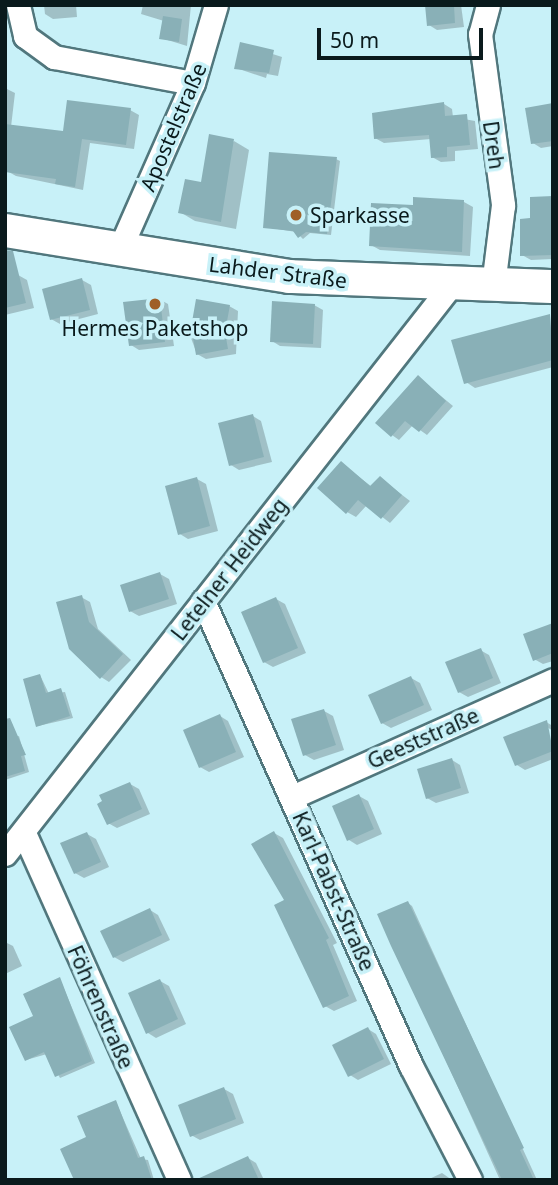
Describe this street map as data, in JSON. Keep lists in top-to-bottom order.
{
  "streets": {
    "street": [
      "Apostelstraße",
      "Dreh",
      "Lahder Straße",
      "Letelner Heidweg",
      "Geeststraße",
      "Karl-Pabst-Straße",
      "Föhrenstraße"
    ]
  },
  "crossings": [
    ["Apostelstraße", "Lahder Straße"],
    ["Dreh", "Lahder Straße"],
    ["Lahder Straße", "Letelner Heidweg"],
    ["Letelner Heidweg", "Karl-Pabst-Straße"],
    ["Letelner Heidweg", "Föhrenstraße"],
    ["Geeststraße", "Karl-Pabst-Straße"]
  ],
  "places": ["Sparkasse", "Hermes Paketshop"],
  "scale_bar": "50 m"
}
